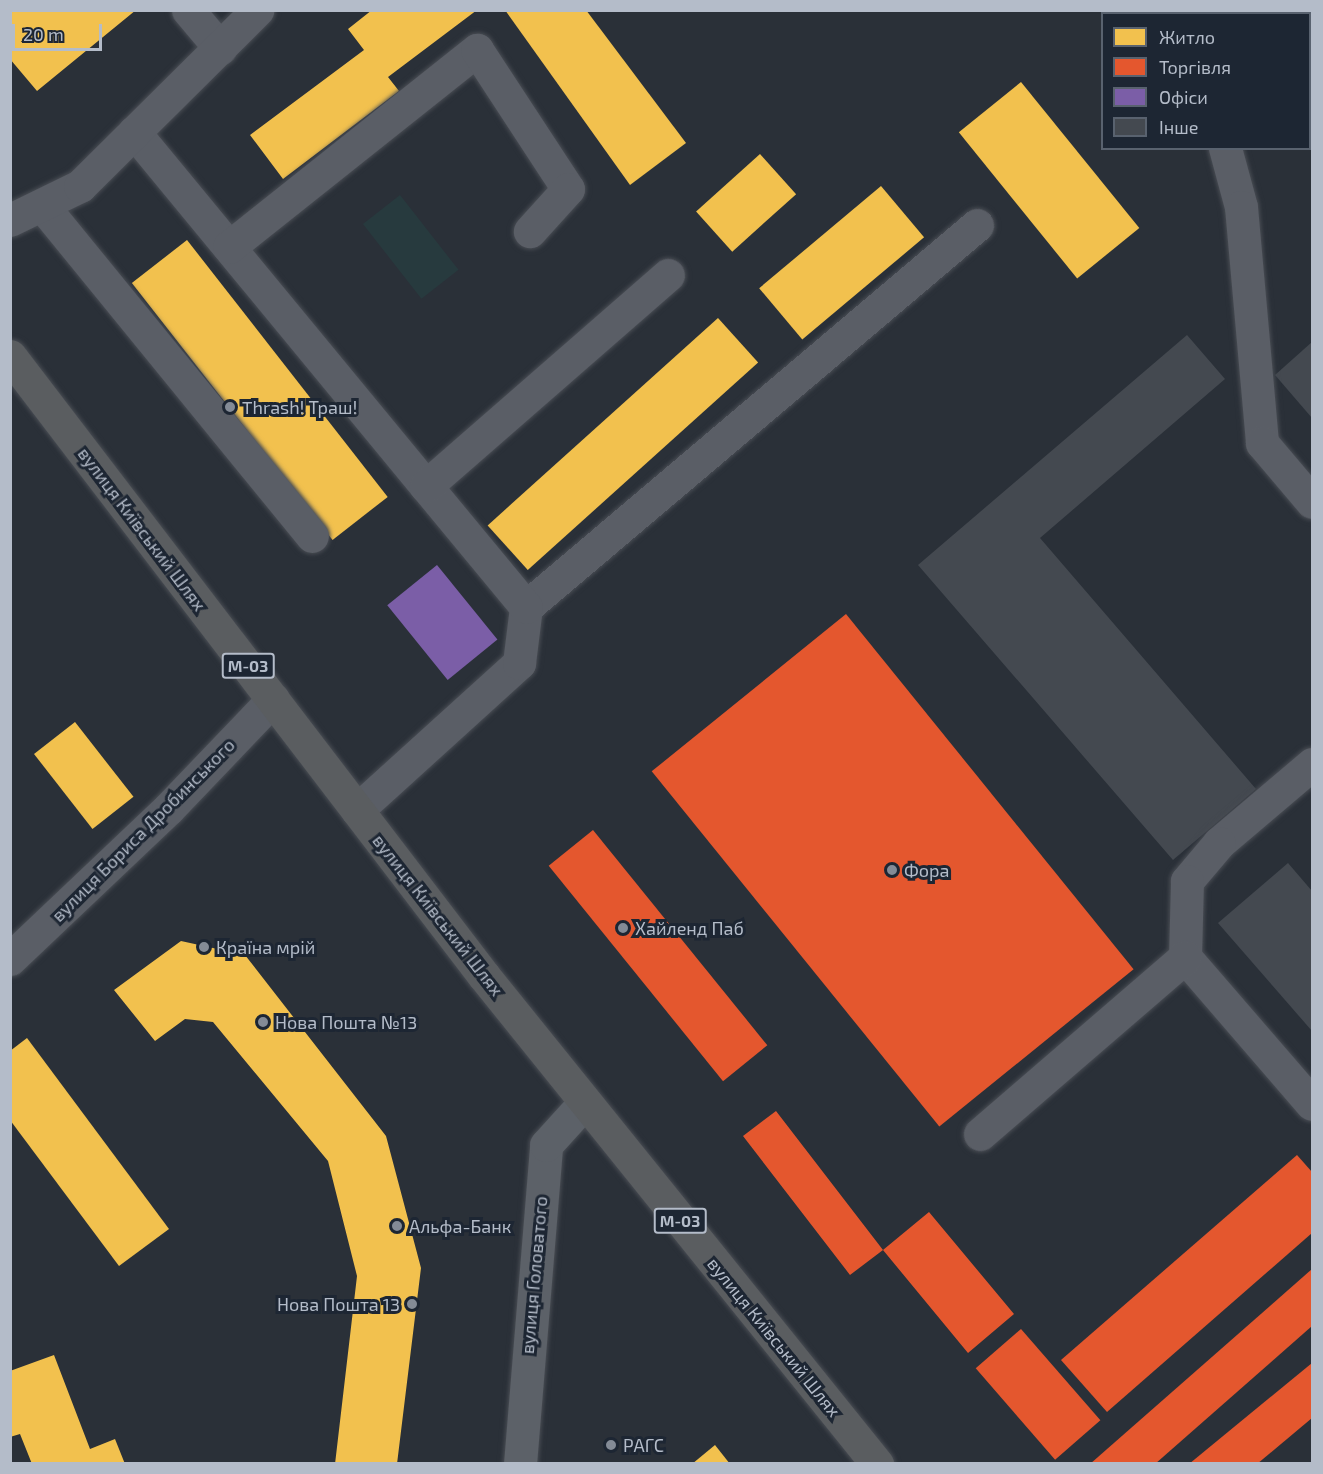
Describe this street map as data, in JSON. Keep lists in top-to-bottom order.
{
  "streets": {
    "highway": ["вулиця Київський Шлях", "М-03"],
    "main road": ["вулиця Головатого"],
    "street": ["вулиця Бориса Дробинського"]
  },
  "crossings": [
    ["вулиця Київський Шлях", "вулиця Бориса Дробинського"],
    ["вулиця Київський Шлях", "вулиця Головатого"]
  ],
  "places": [
    "Thrash! Траш!",
    "Фора",
    "Хайленд Паб",
    "Країна мрій",
    "Нова Пошта №13",
    "Альфа-Банк",
    "Нова Пошта 13",
    "РАГС"
  ],
  "legend": [
    "Житло",
    "Торгівля",
    "Офіси",
    "Інше"
  ],
  "scale_bar": "20 m"
}
